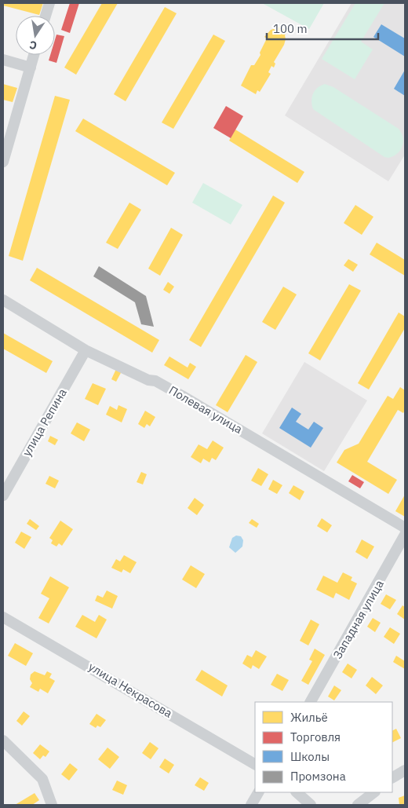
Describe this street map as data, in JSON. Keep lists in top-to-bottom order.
{
  "streets": {
    "street": [
      "Полевая улица",
      "улица Репина",
      "Западная улица",
      "улица Некрасова"
    ]
  },
  "crossings": [
    ["Полевая улица", "улица Репина"]
  ],
  "legend": [
    "Жильё",
    "Торговля",
    "Школы",
    "Промзона"
  ],
  "scale_bar": "100 m",
  "north": "bottom"
}
